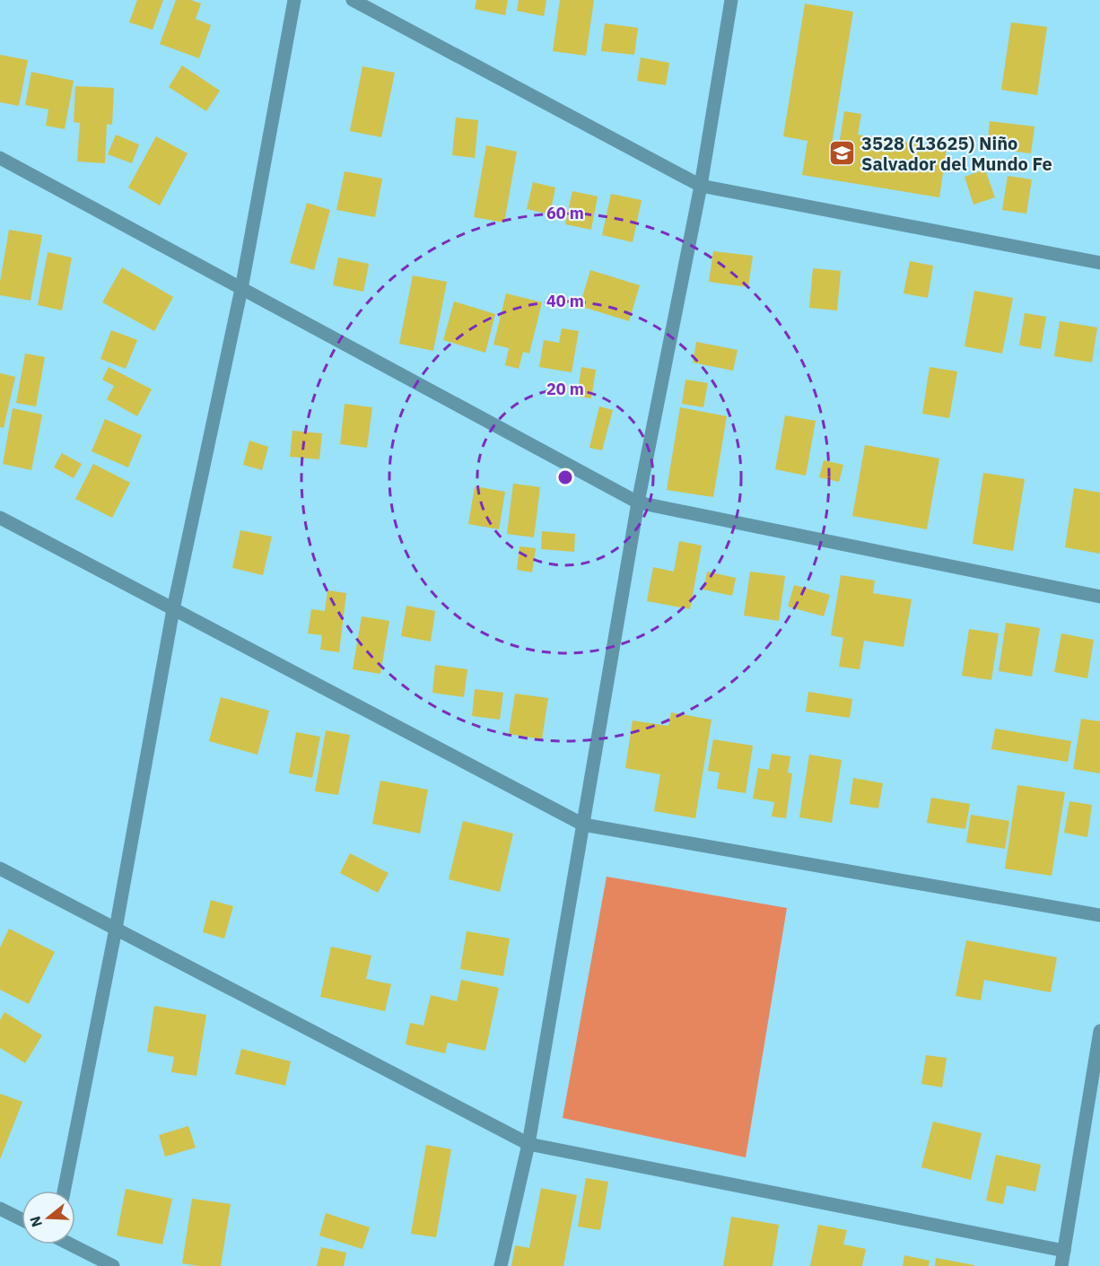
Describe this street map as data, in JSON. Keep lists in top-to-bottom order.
{
  "places": {
    "school or university": ["3528 (13625) Niño Salvador del Mundo Fe"]
  },
  "north": "left",
  "rings": ["60 m", "40 m", "20 m"]
}
